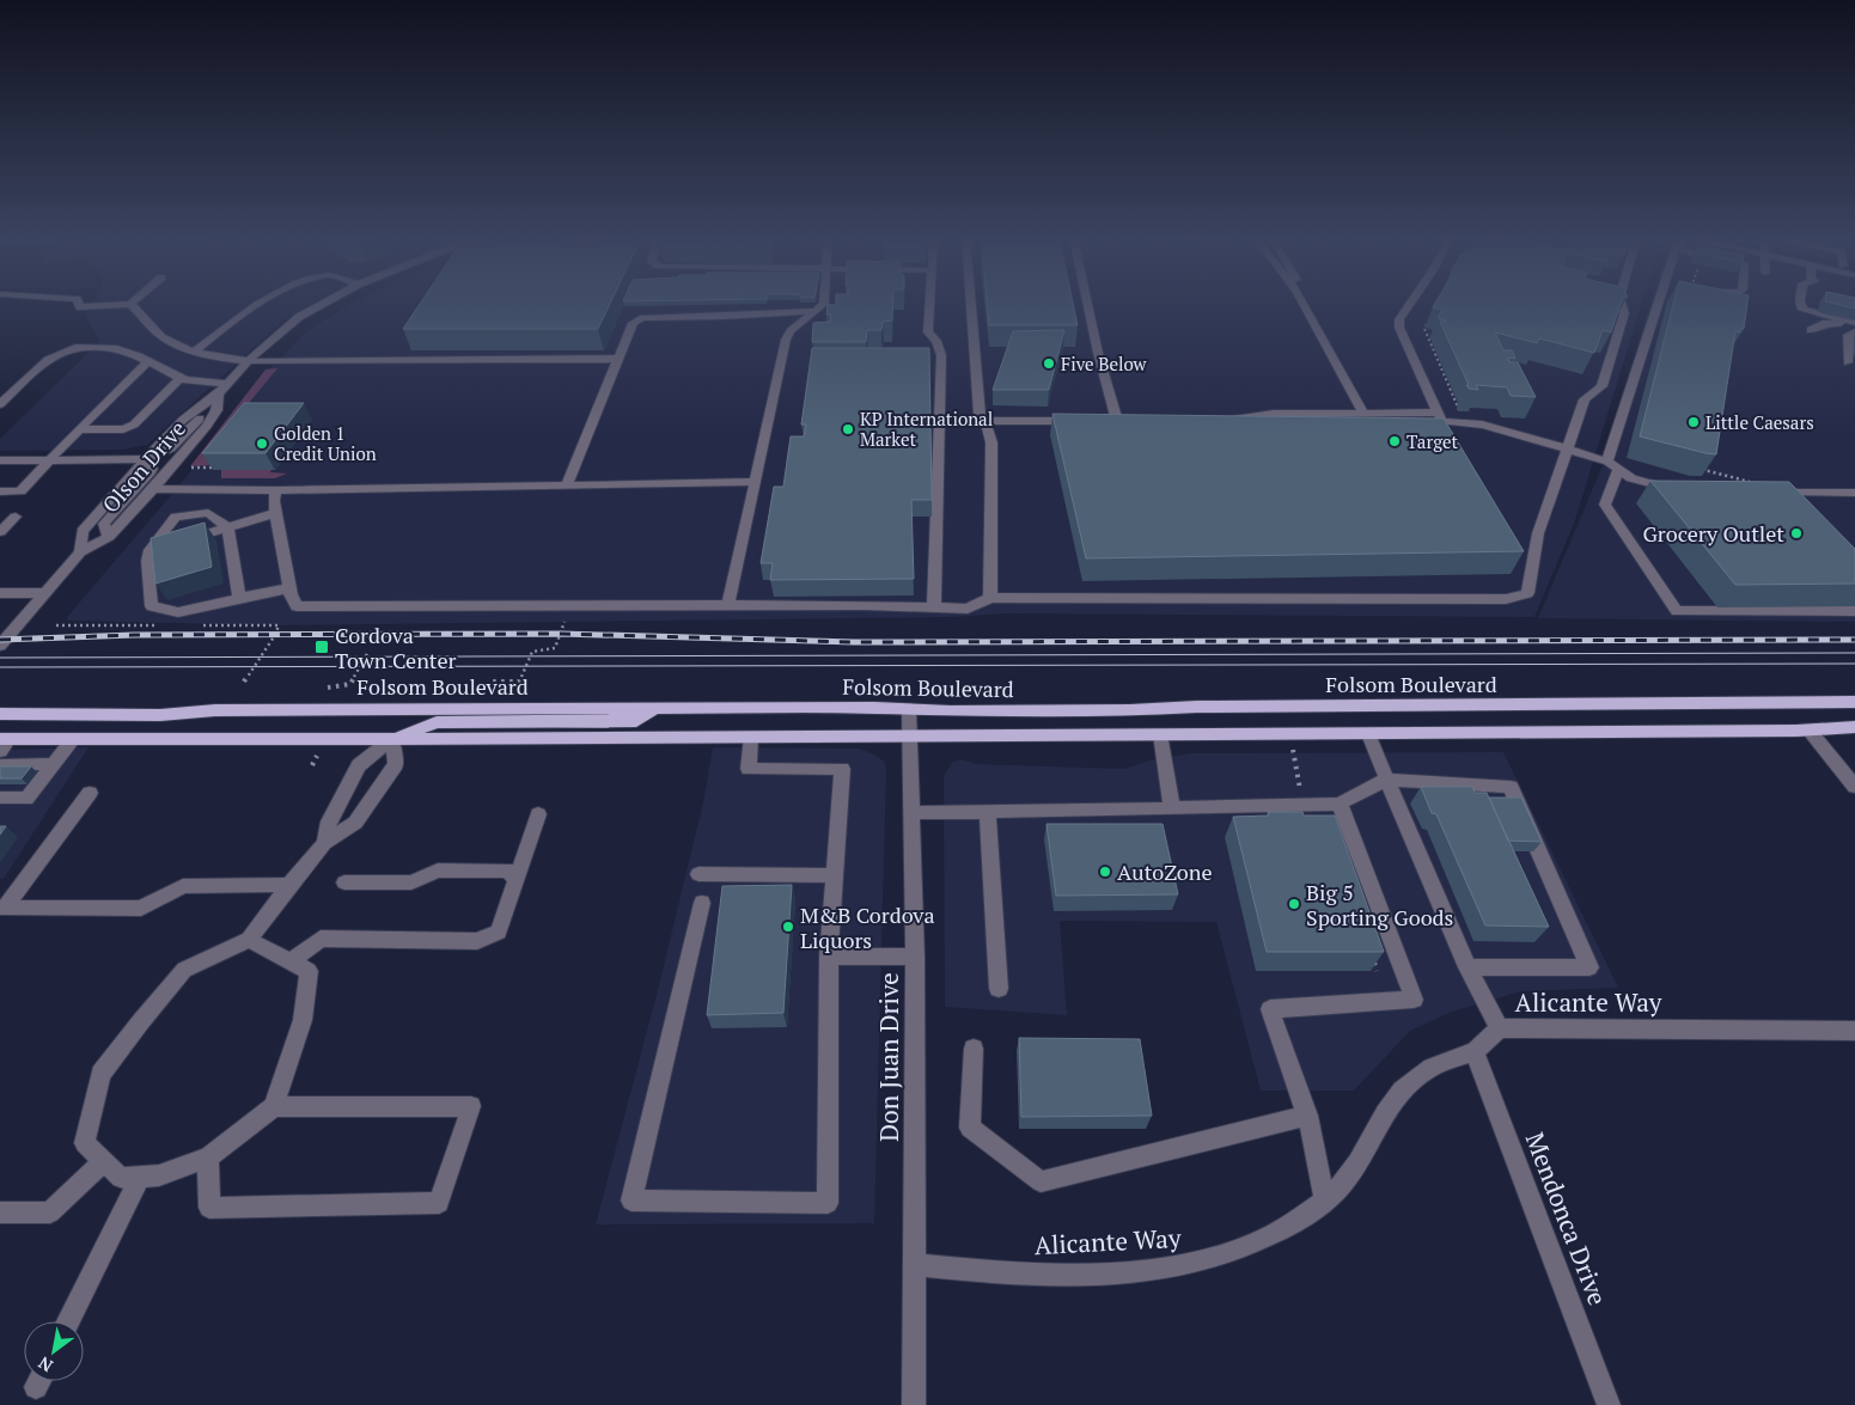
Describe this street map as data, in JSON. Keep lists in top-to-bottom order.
{
  "streets": {
    "main road": ["Folsom Boulevard"],
    "street": [
      "Olson Drive",
      "Alicante Way",
      "Don Juan Drive",
      "Mendonca Drive"
    ]
  },
  "crossings": [
    ["Folsom Boulevard", "Don Juan Drive"],
    ["Alicante Way", "Don Juan Drive"],
    ["Alicante Way", "Mendonca Drive"]
  ],
  "places": {
    "other": [
      "Five Below",
      "Little Caesars",
      "KP International Market",
      "Target",
      "Golden 1 Credit Union",
      "Grocery Outlet",
      "AutoZone",
      "Big 5 Sporting Goods",
      "M&B Cordova Liquors"
    ],
    "transit": ["Cordova Town Center"]
  },
  "north": "bottom left"
}
